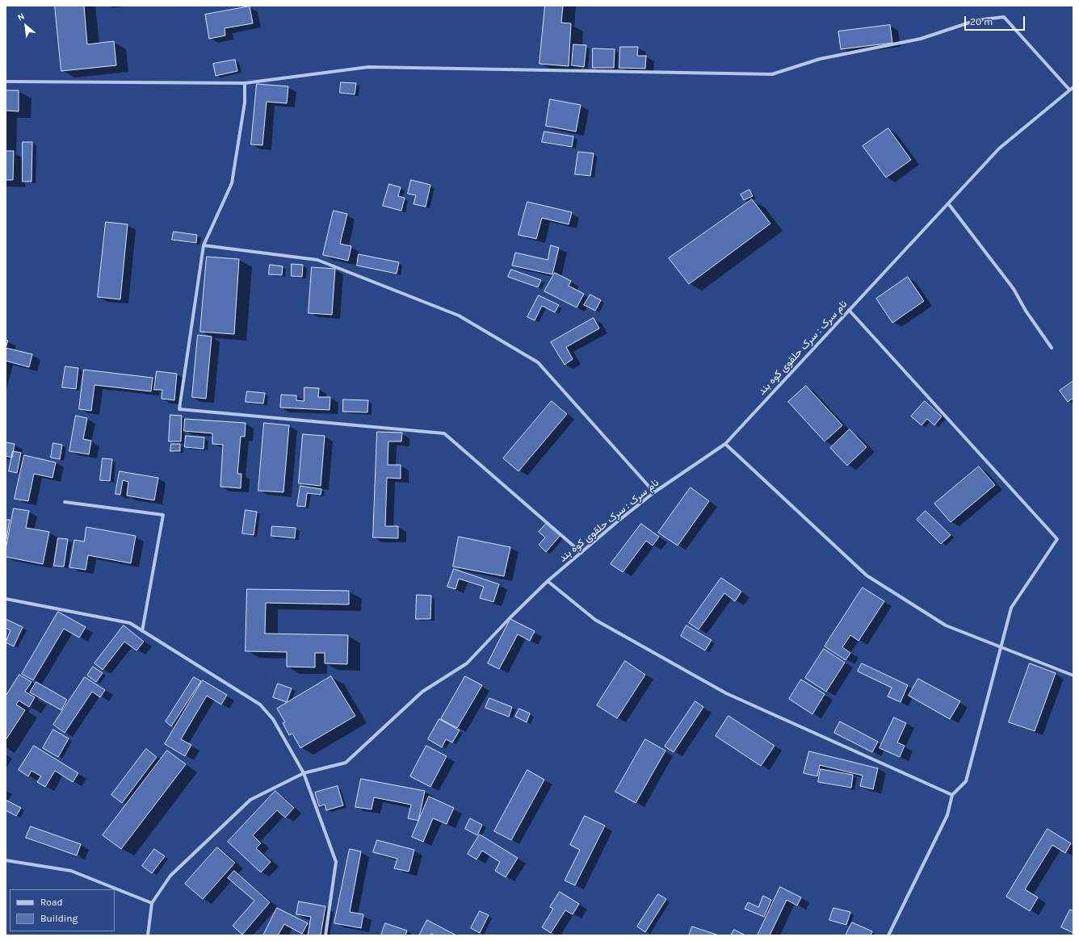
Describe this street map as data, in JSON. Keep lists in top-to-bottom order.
{
  "streets": {
    "street": ["نام سرک : سرک حلقوی کوه بند"]
  },
  "legend": ["Road", "Building"],
  "scale_bar": "20 m",
  "north": "top left"
}
